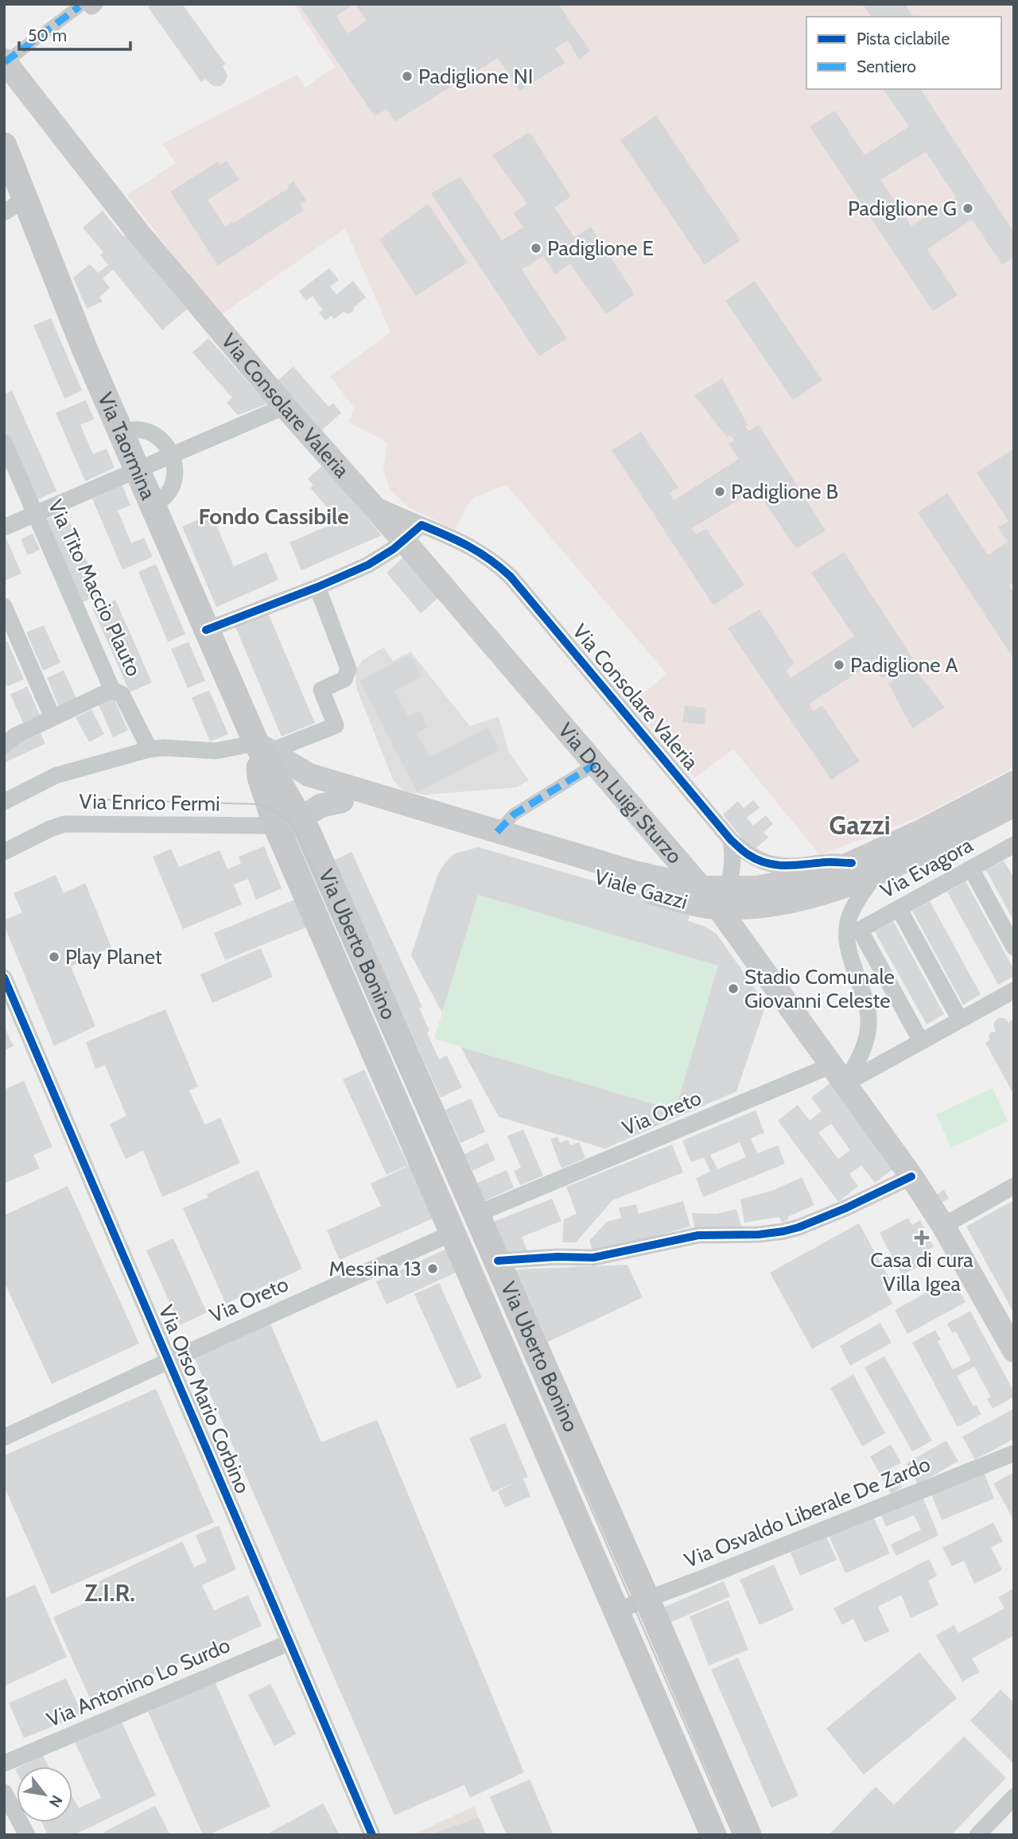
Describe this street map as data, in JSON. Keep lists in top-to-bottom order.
{
  "streets": {
    "main road": [
      "Via Consolare Valeria",
      "Via Taormina",
      "Via Don Luigi Sturzo",
      "Viale Gazzi",
      "Via Uberto Bonino"
    ],
    "street": [
      "Via Tito Maccio Plauto",
      "Via Enrico Fermi",
      "Via Evagora",
      "Via Oreto",
      "Via Orso Mario Corbino",
      "Via Osvaldo Liberale De Zardo",
      "Via Antonino Lo Surdo"
    ]
  },
  "crossings": [
    ["Via Consolare Valeria", "Via Don Luigi Sturzo"],
    ["Via Consolare Valeria", "Viale Gazzi"],
    ["Via Taormina", "Via Enrico Fermi"],
    ["Via Taormina", "Viale Gazzi"],
    ["Via Taormina", "Via Uberto Bonino"],
    ["Via Tito Maccio Plauto", "Via Enrico Fermi"],
    ["Via Don Luigi Sturzo", "Viale Gazzi"],
    ["Via Enrico Fermi", "Via Uberto Bonino"],
    ["Via Evagora", "Via Oreto"],
    ["Via Uberto Bonino", "Via Oreto"],
    ["Via Uberto Bonino", "Via Osvaldo Liberale De Zardo"],
    ["Via Oreto", "Via Orso Mario Corbino"],
    ["Via Orso Mario Corbino", "Via Antonino Lo Surdo"]
  ],
  "districts": ["Fondo Cassibile", "Gazzi", "Z.I.R."],
  "places": {
    "other": [
      "Padiglione NI",
      "Padiglione G",
      "Padiglione E",
      "Padiglione B",
      "Padiglione A",
      "Play Planet",
      "Stadio Comunale Giovanni Celeste",
      "Messina 13"
    ],
    "health": ["Casa di cura Villa Igea"]
  },
  "legend": ["Pista ciclabile", "Sentiero"],
  "scale_bar": "50 m",
  "north": "bottom right"
}
